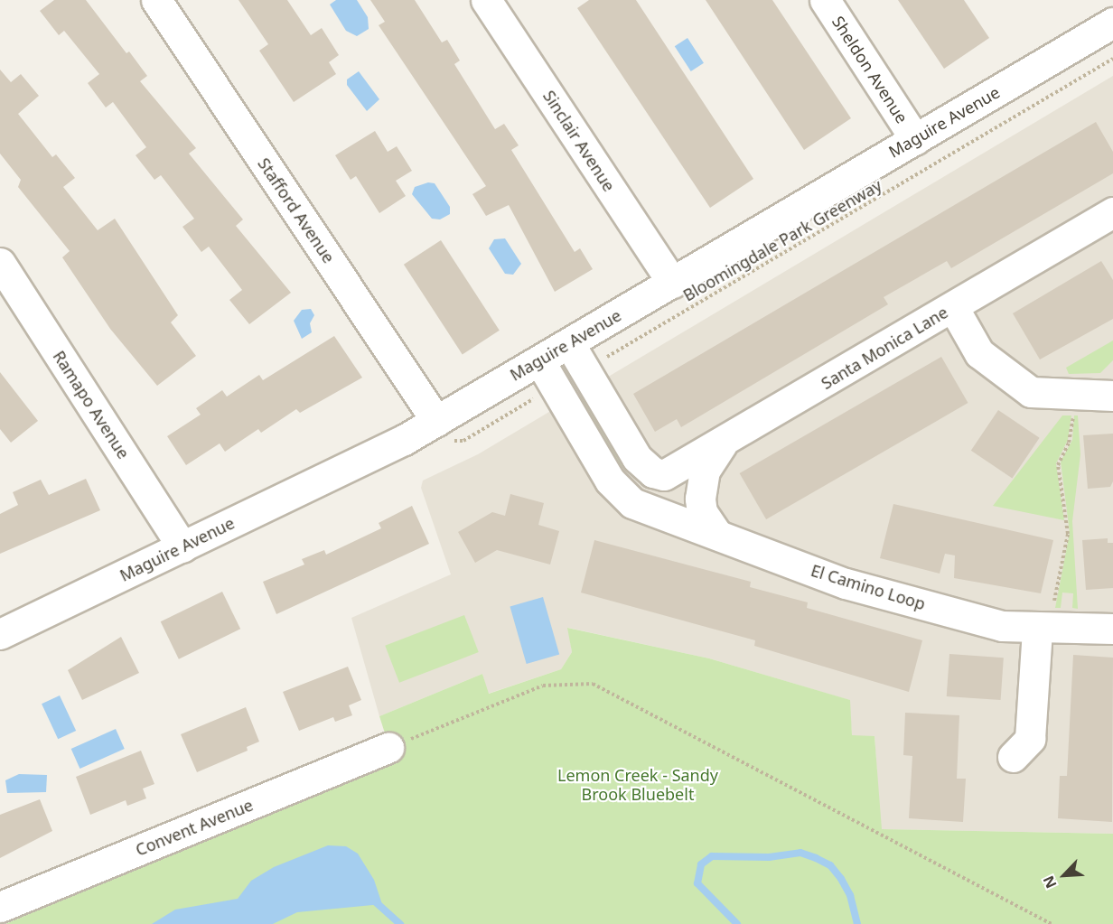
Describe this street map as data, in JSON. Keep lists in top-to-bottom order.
{
  "streets": {
    "street": [
      "Sheldon Avenue",
      "Maguire Avenue",
      "Sinclair Avenue",
      "Stafford Avenue",
      "Santa Monica Lane",
      "Ramapo Avenue",
      "El Camino Loop",
      "Convent Avenue"
    ],
    "path": ["Bloomingdale Park Greenway"]
  },
  "crossings": [
    ["Sheldon Avenue", "Maguire Avenue"],
    ["Maguire Avenue", "Sinclair Avenue"],
    ["Maguire Avenue", "Stafford Avenue"],
    ["Maguire Avenue", "Ramapo Avenue"]
  ],
  "parks": ["Lemon Creek - Sandy Brook Bluebelt"],
  "north": "bottom left"
}
